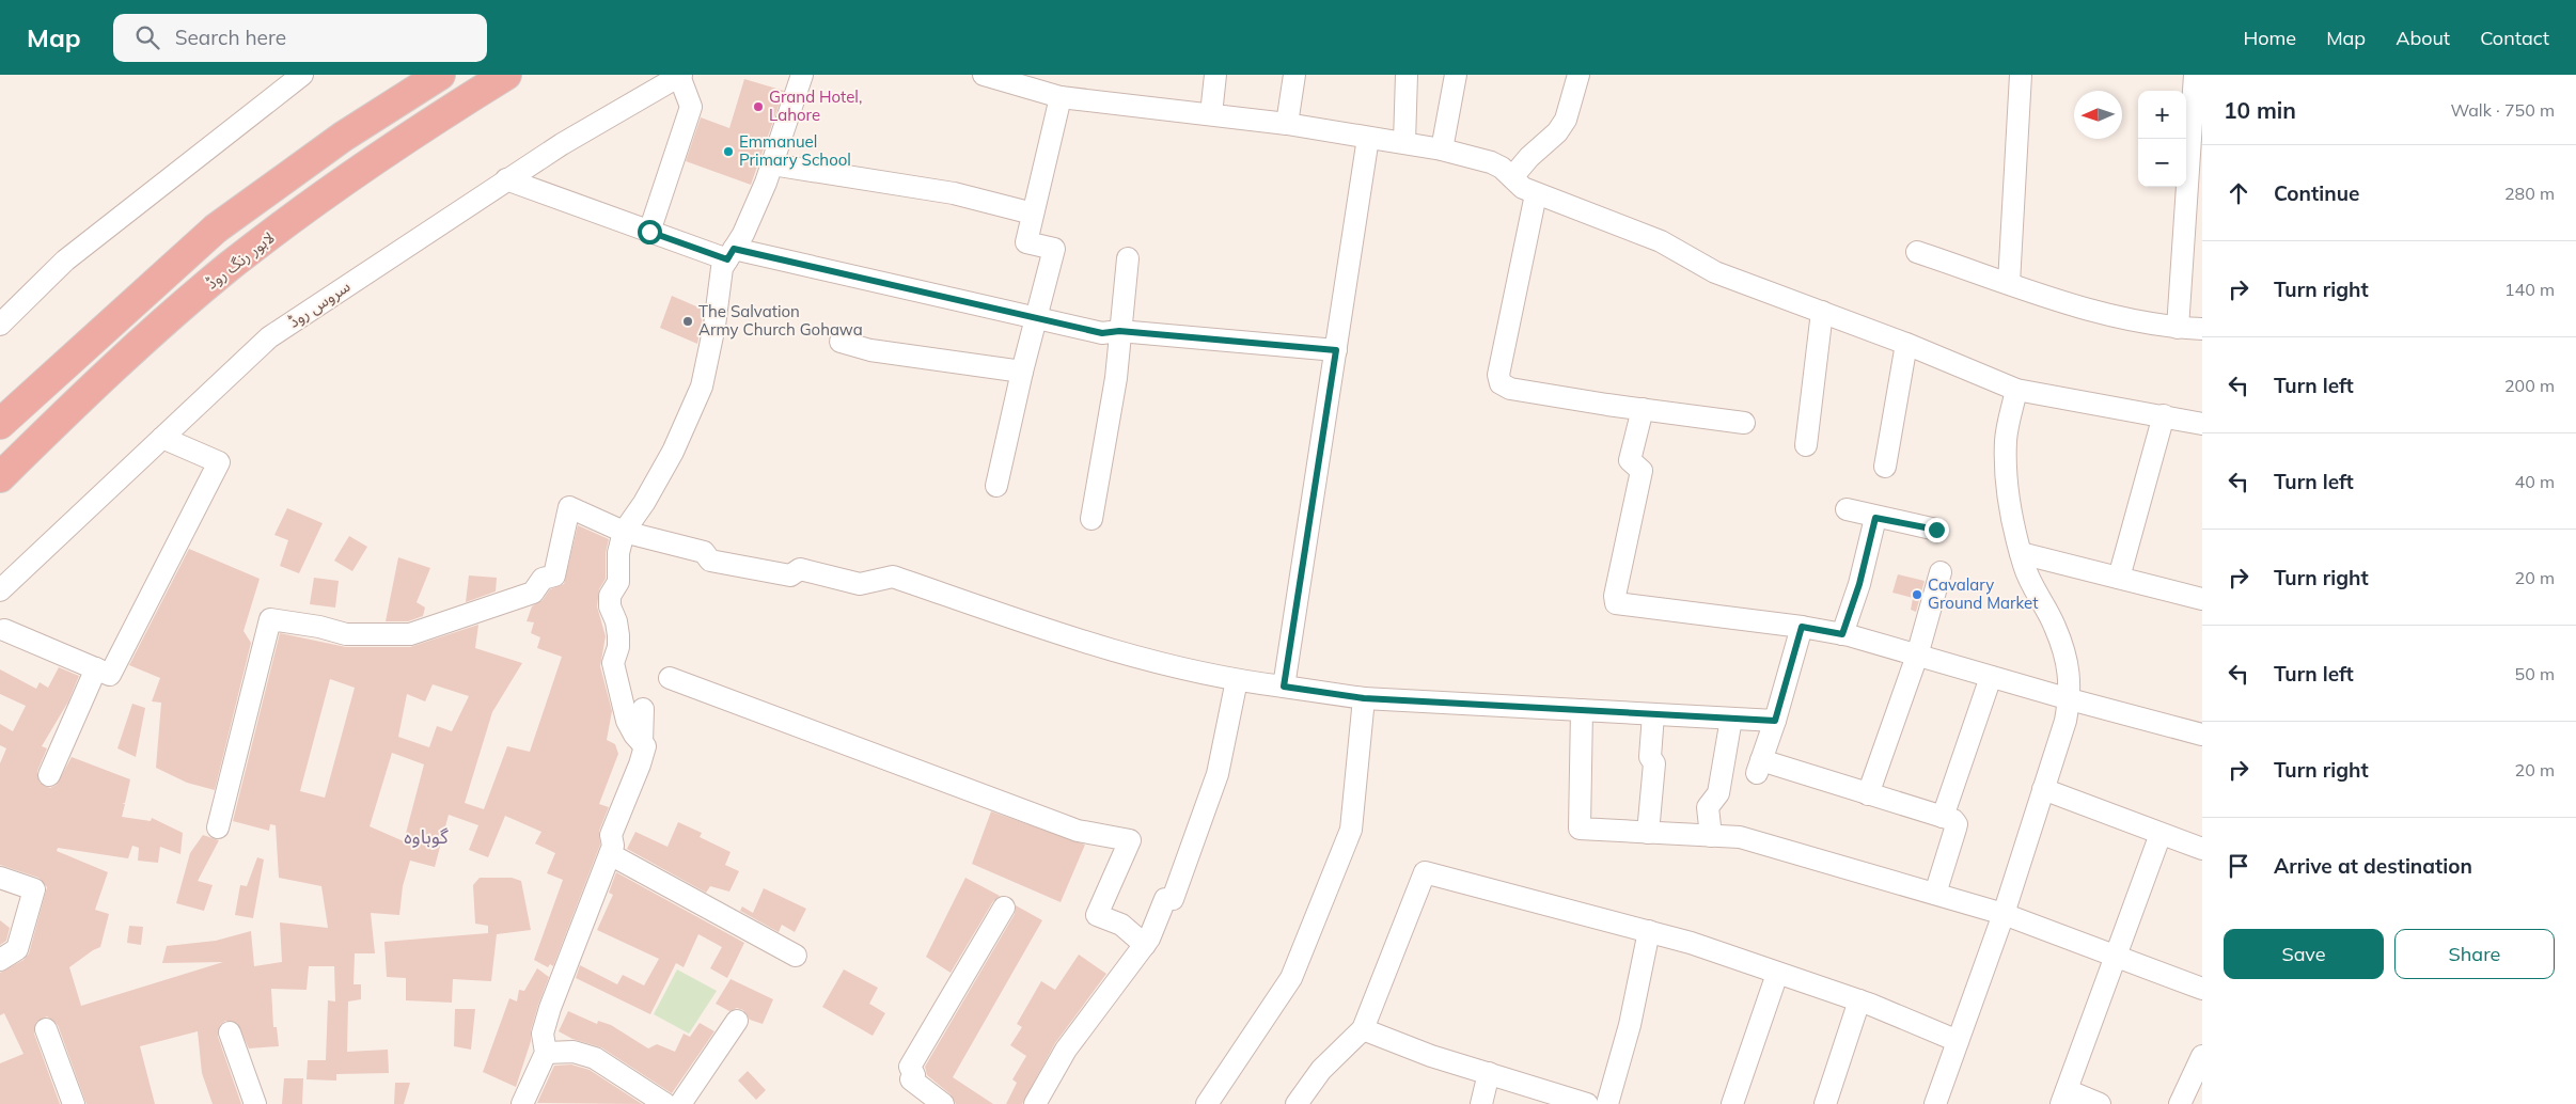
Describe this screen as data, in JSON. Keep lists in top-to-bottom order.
{
  "streets": {
    "highway": ["لاہور رنگ روڈ"],
    "street": ["سروس روڈ"]
  },
  "districts": ["گوہاوہ"],
  "places": [
    "Grand Hotel, Lahore",
    "Emmanuel Primary School",
    "The Salvation Army Church Gohawa",
    "Cavalary Ground Market"
  ],
  "north": "left",
  "page": {
    "header": "Map",
    "search": "Search here",
    "nav": [
      "Home",
      "Map",
      "About",
      "Contact"
    ],
    "heading": ["10 min", "Walk · 750 m"],
    "map_buttons": ["+", "−"],
    "list": [
      ["Continue", "280 m"],
      ["Turn right", "140 m"],
      ["Turn left", "200 m"],
      ["Turn left", "40 m"],
      ["Turn right", "20 m"],
      ["Turn left", "50 m"],
      ["Turn right", "20 m"],
      "Arrive at destination"
    ],
    "buttons": ["Save", "Share"]
  }
}
